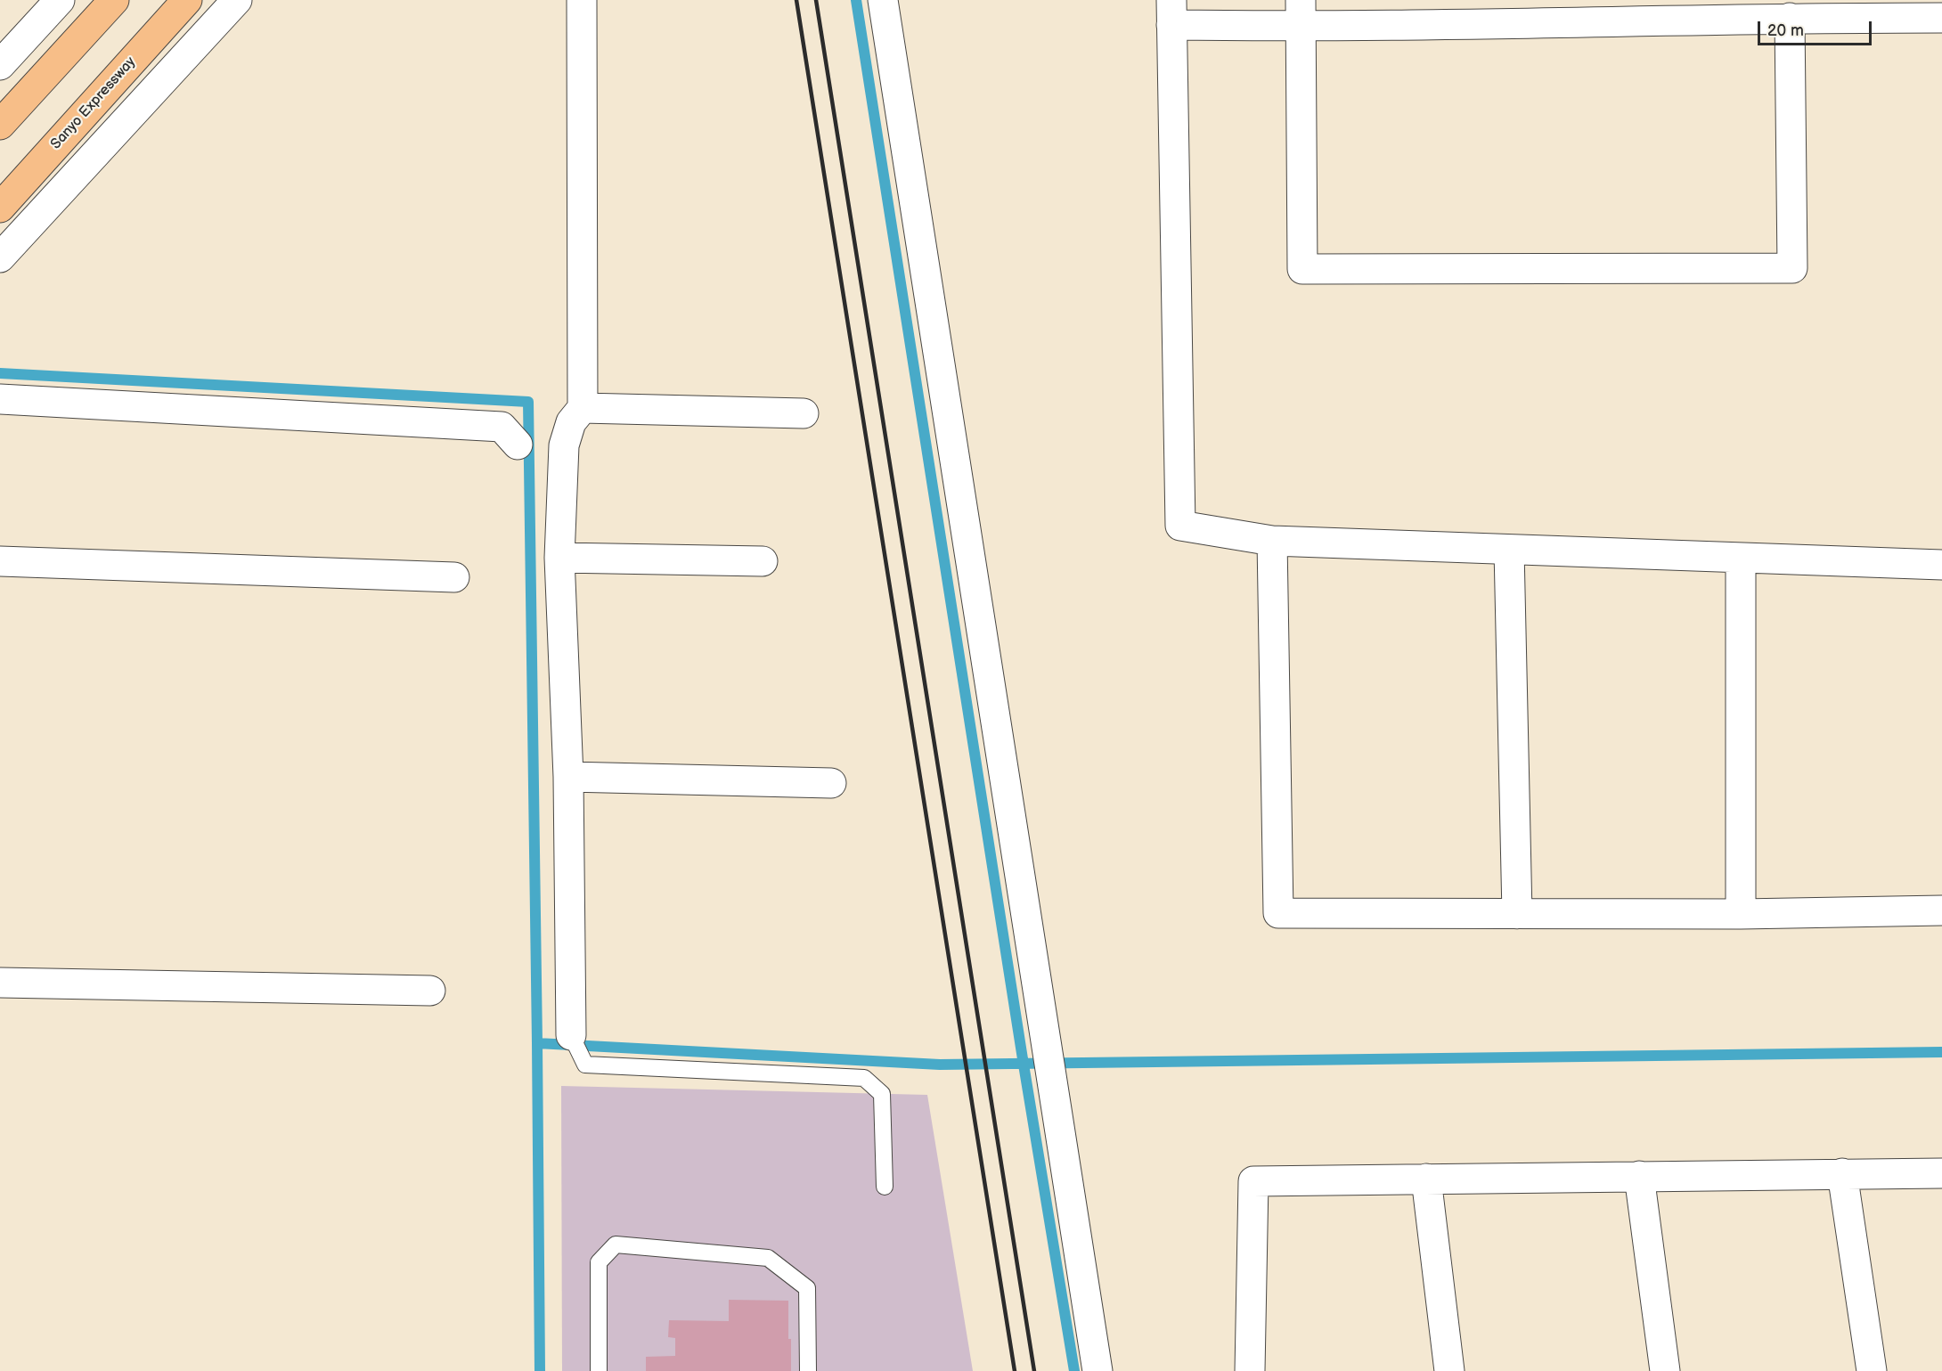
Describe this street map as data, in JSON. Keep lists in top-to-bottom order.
{
  "streets": {
    "highway": ["Sanyo Expressway"]
  },
  "scale_bar": "20 m"
}
